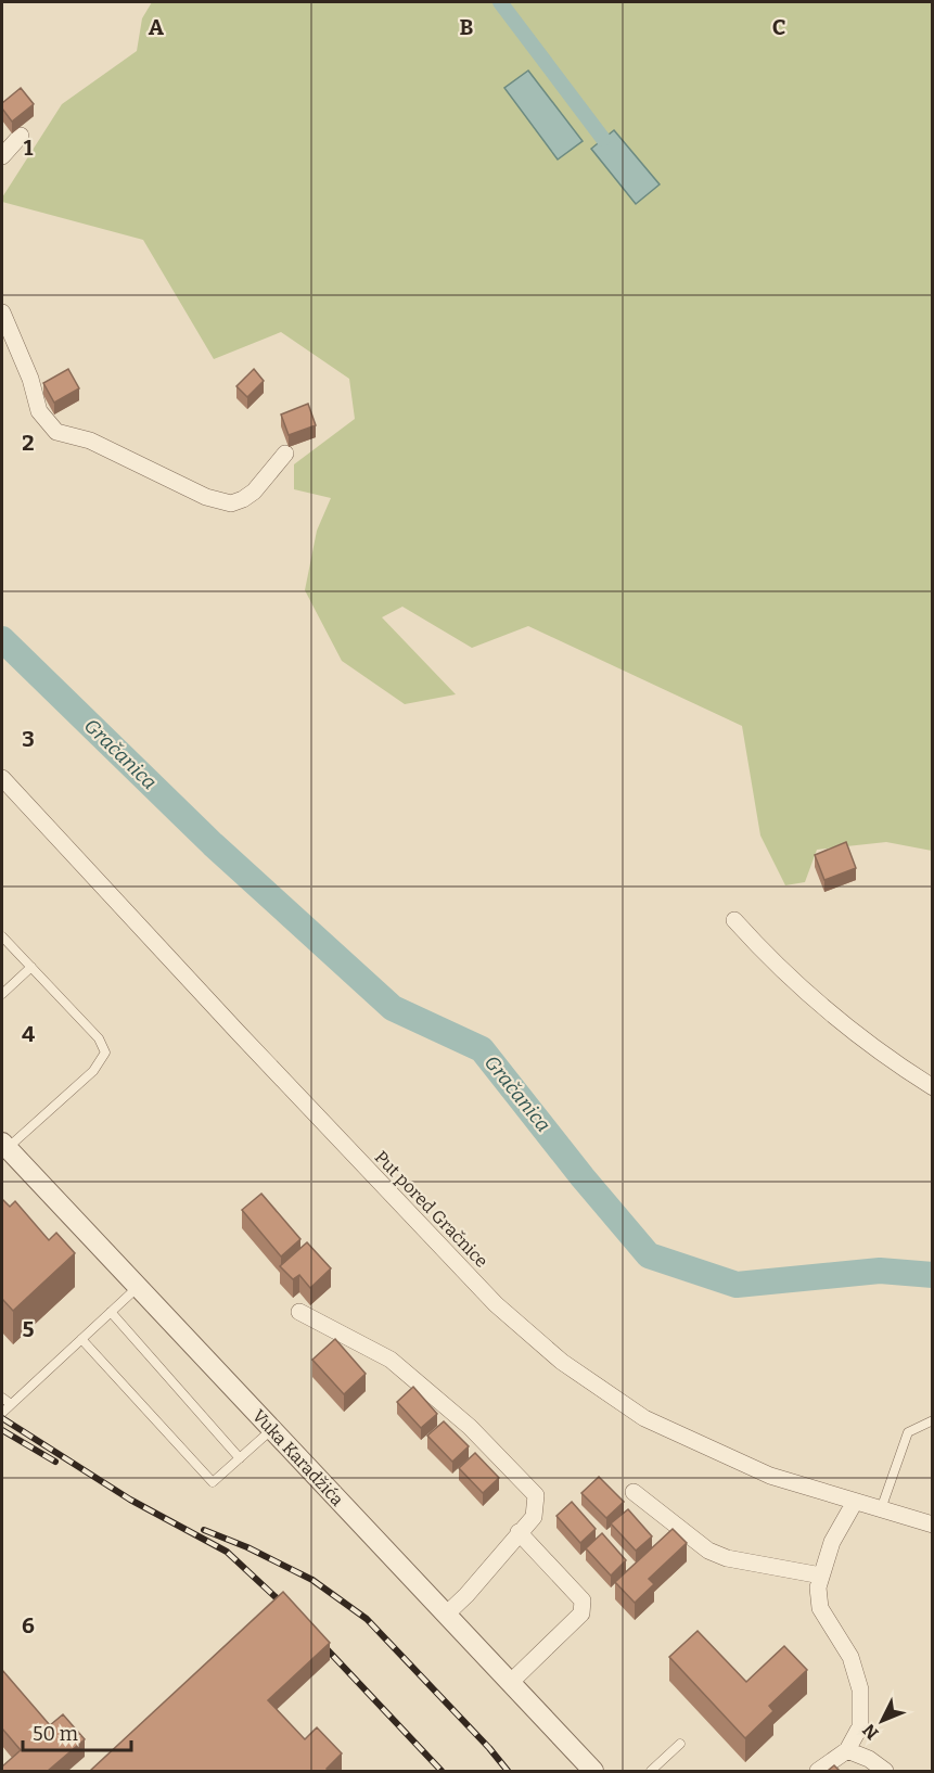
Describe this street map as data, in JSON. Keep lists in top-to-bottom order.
{
  "streets": {
    "street": ["Put pored Gračnice", "Vuka Karadžića"]
  },
  "water": ["Gračanica"],
  "scale_bar": "50 m",
  "north": "bottom left",
  "grid": {
    "columns": ["A", "B", "C"],
    "rows": [
      "1",
      "2",
      "3",
      "4",
      "5",
      "6"
    ]
  }
}
